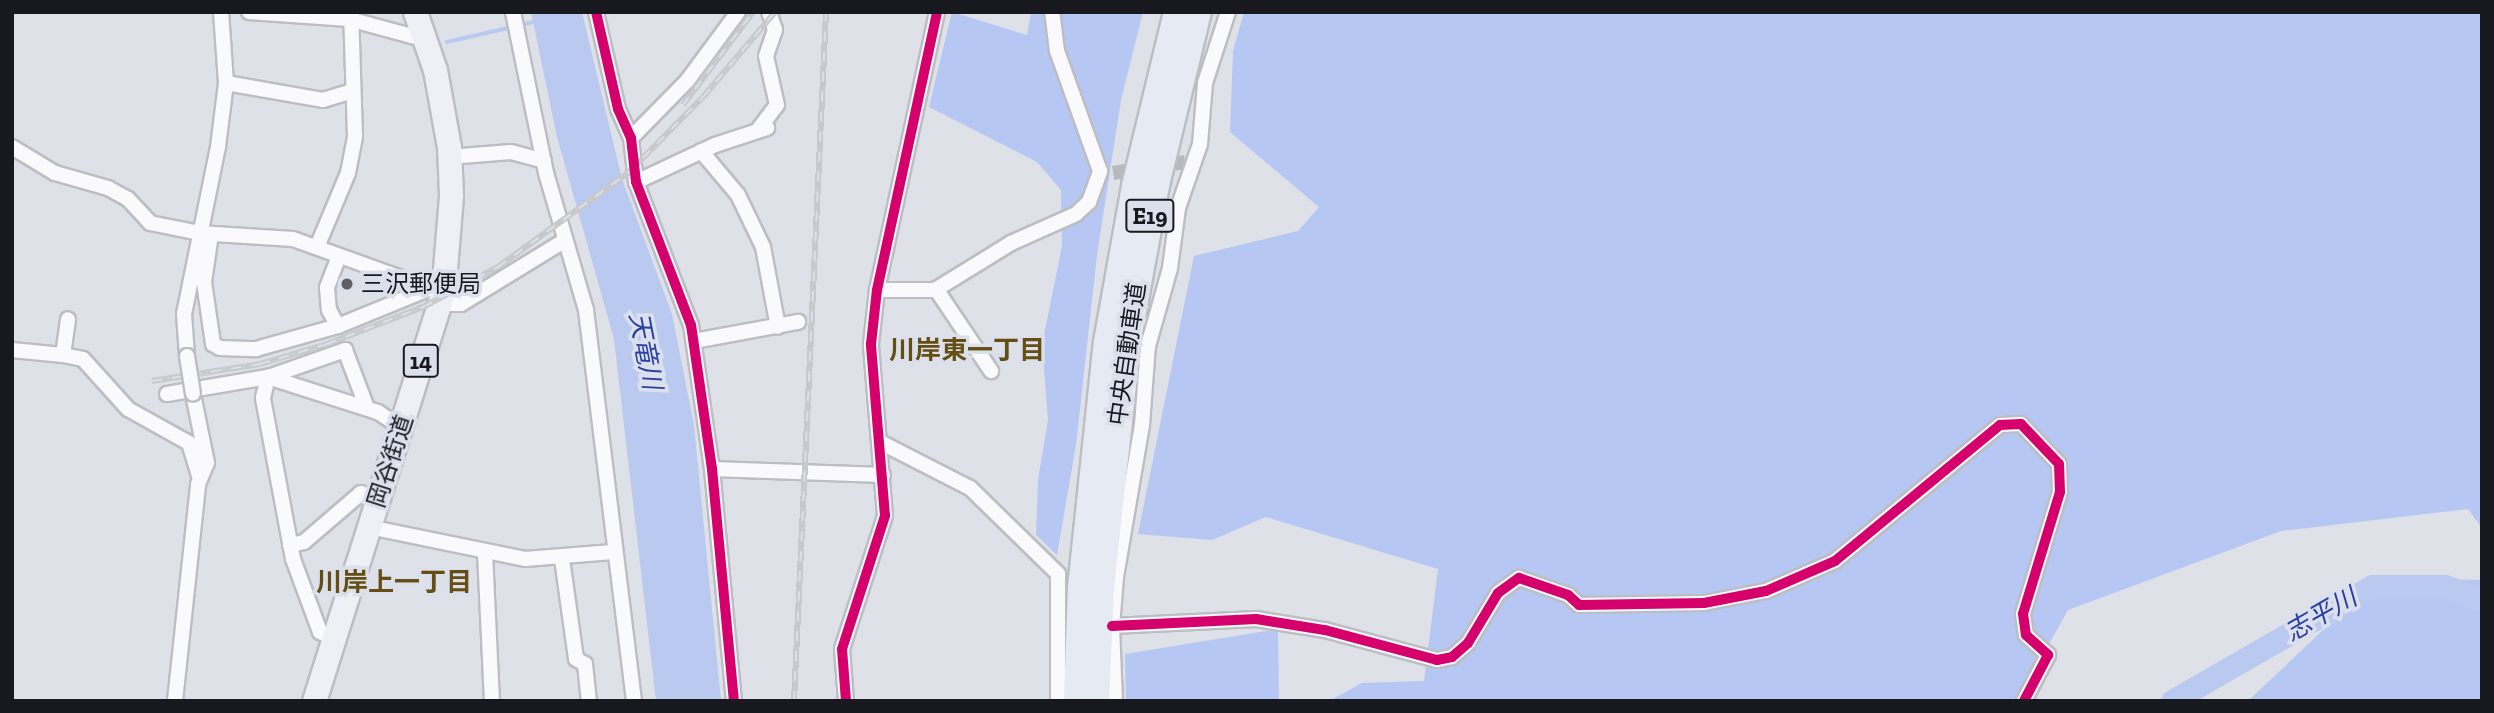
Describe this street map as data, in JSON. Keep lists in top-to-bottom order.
{
  "streets": {
    "highway": ["E19", "中央自動車道"],
    "main road": ["14", "岡谷街道"]
  },
  "districts": ["川岸東一丁目", "川岸上一丁目"],
  "water": ["天竜川", "志平川"],
  "places": ["三沢郵便局"]
}
